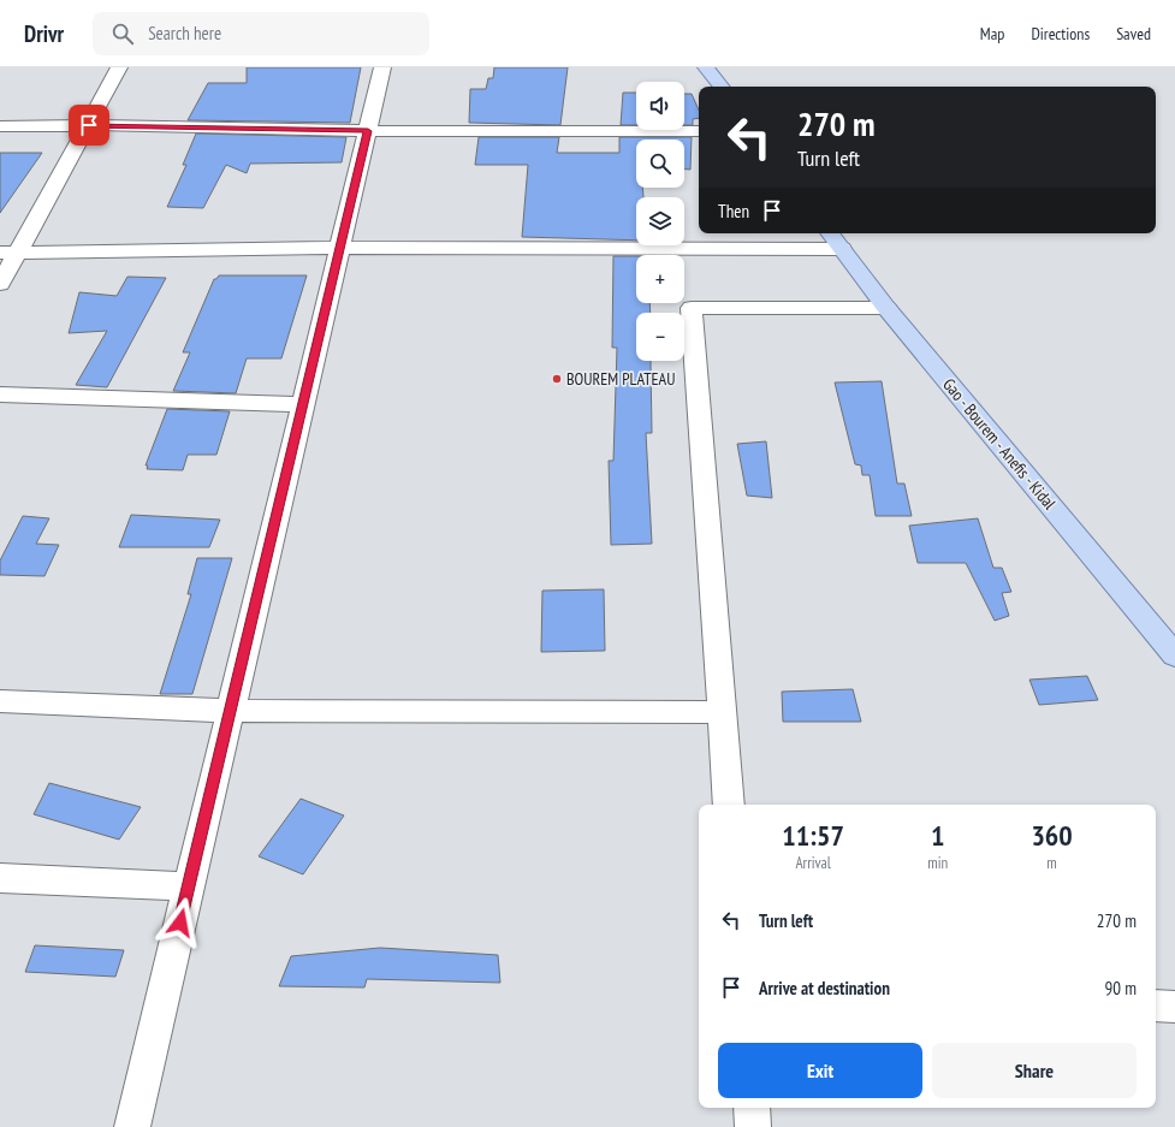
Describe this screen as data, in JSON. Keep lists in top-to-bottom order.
{
  "streets": {
    "main road": ["Gao - Bourem - Anefis - Kidal"]
  },
  "places": ["BOUREM PLATEAU"],
  "page": {
    "header": "Drivr",
    "search": "Search here",
    "nav": ["Map", "Directions", "Saved"],
    "map_buttons": ["+", "−"],
    "turn": ["270 m", "Turn left"],
    "then": "Then",
    "eta": [
      "11:57",
      "Arrival",
      "1",
      "min",
      "360",
      "m"
    ],
    "list": [
      {
        "name": "Turn left",
        "value": "270 m"
      },
      {
        "name": "Arrive at destination",
        "value": "90 m"
      }
    ],
    "buttons": ["Exit", "Share"]
  }
}
